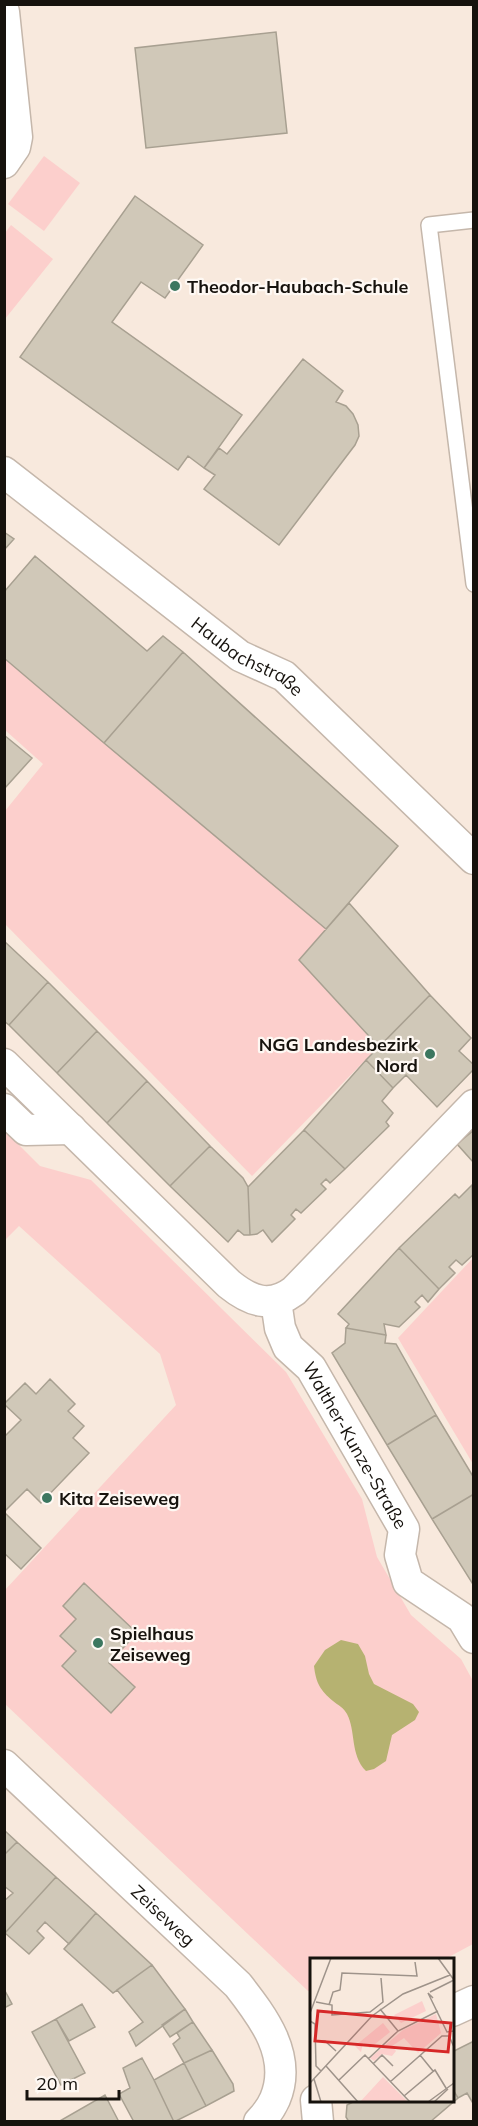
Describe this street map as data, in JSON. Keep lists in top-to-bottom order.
{
  "streets": {
    "street": ["Haubachstraße", "Walther-Kunze-Straße", "Zeiseweg"]
  },
  "places": [
    "Theodor-Haubach-Schule",
    "NGG Landesbezirk Nord",
    "Kita Zeiseweg",
    "Spielhaus Zeiseweg"
  ],
  "scale_bar": "20 m"
}
